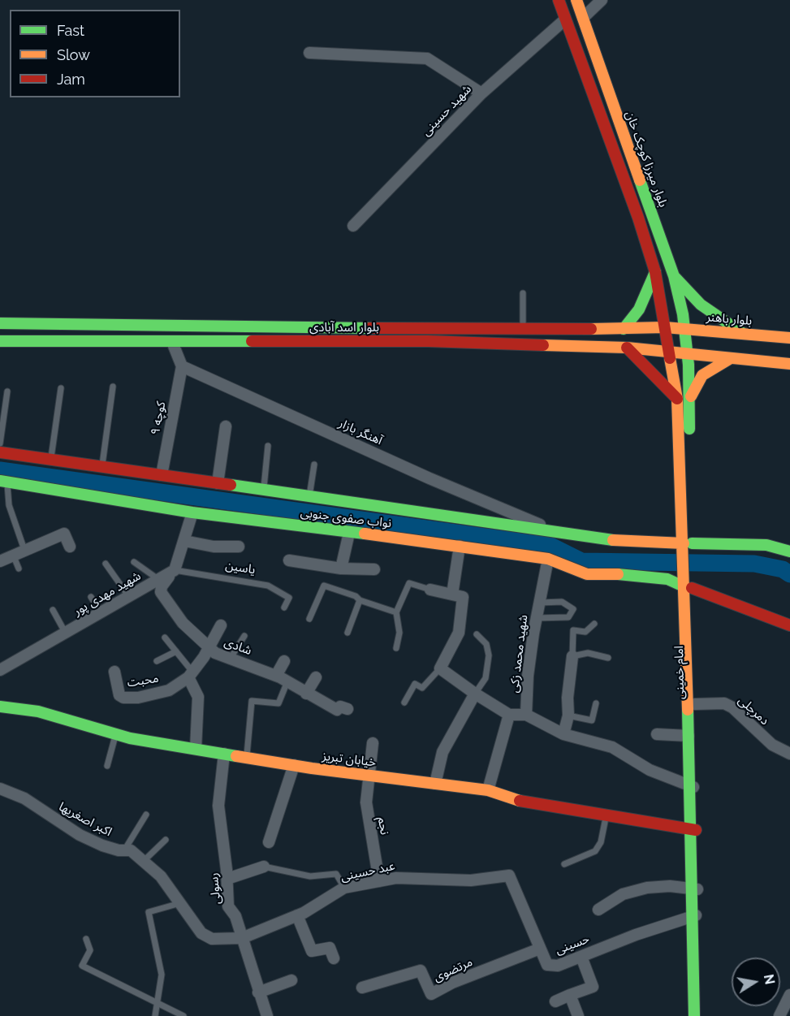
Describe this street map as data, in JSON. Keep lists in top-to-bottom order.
{
  "streets": {
    "main road": [
      "بلوار میرزا کوچک خان",
      "بلوار باهنر",
      "بلوار اسد آبادی",
      "نواب صفوی جنوبی",
      "امام خمینی",
      "خیابان تبریز"
    ],
    "street": [
      "شهید حسینی",
      "کوچه ۹",
      "آهنگر بازار",
      "شهید مهدی پور",
      "شادی",
      "شهید محمد زکی",
      "محبت",
      "دمرچلی",
      "اکبر اصغریها",
      "نجم",
      "عبد حسینی",
      "رسولی",
      "حسینی",
      "مرتضوی"
    ],
    "lane": ["یاسین"]
  },
  "crossings": [
    ["بلوار میرزا کوچک خان", "بلوار باهنر"],
    ["بلوار میرزا کوچک خان", "امام خمینی"],
    ["بلوار باهنر", "بلوار اسد آبادی"],
    ["بلوار باهنر", "امام خمینی"],
    ["بلوار اسد آبادی", "امام خمینی"],
    ["کوچه ۹", "آهنگر بازار"],
    ["کوچه ۹", "نواب صفوی جنوبی"],
    ["آهنگر بازار", "نواب صفوی جنوبی"],
    ["نواب صفوی جنوبی", "شهید محمد زکی"],
    ["نواب صفوی جنوبی", "امام خمینی"],
    ["یاسین", "شهید مهدی پور"],
    ["یاسین", "شادی"],
    ["شهید مهدی پور", "شادی"],
    ["شادی", "محبت"],
    ["امام خمینی", "دمرچلی"],
    ["امام خمینی", "خیابان تبریز"],
    ["امام خمینی", "حسینی"],
    ["خیابان تبریز", "نجم"],
    ["خیابان تبریز", "رسولی"],
    ["اکبر اصغریها", "عبد حسینی"],
    ["اکبر اصغریها", "رسولی"],
    ["نجم", "عبد حسینی"],
    ["عبد حسینی", "رسولی"],
    ["عبد حسینی", "حسینی"],
    ["حسینی", "مرتضوی"]
  ],
  "legend": ["Fast", "Slow", "Jam"],
  "north": "right"
}
